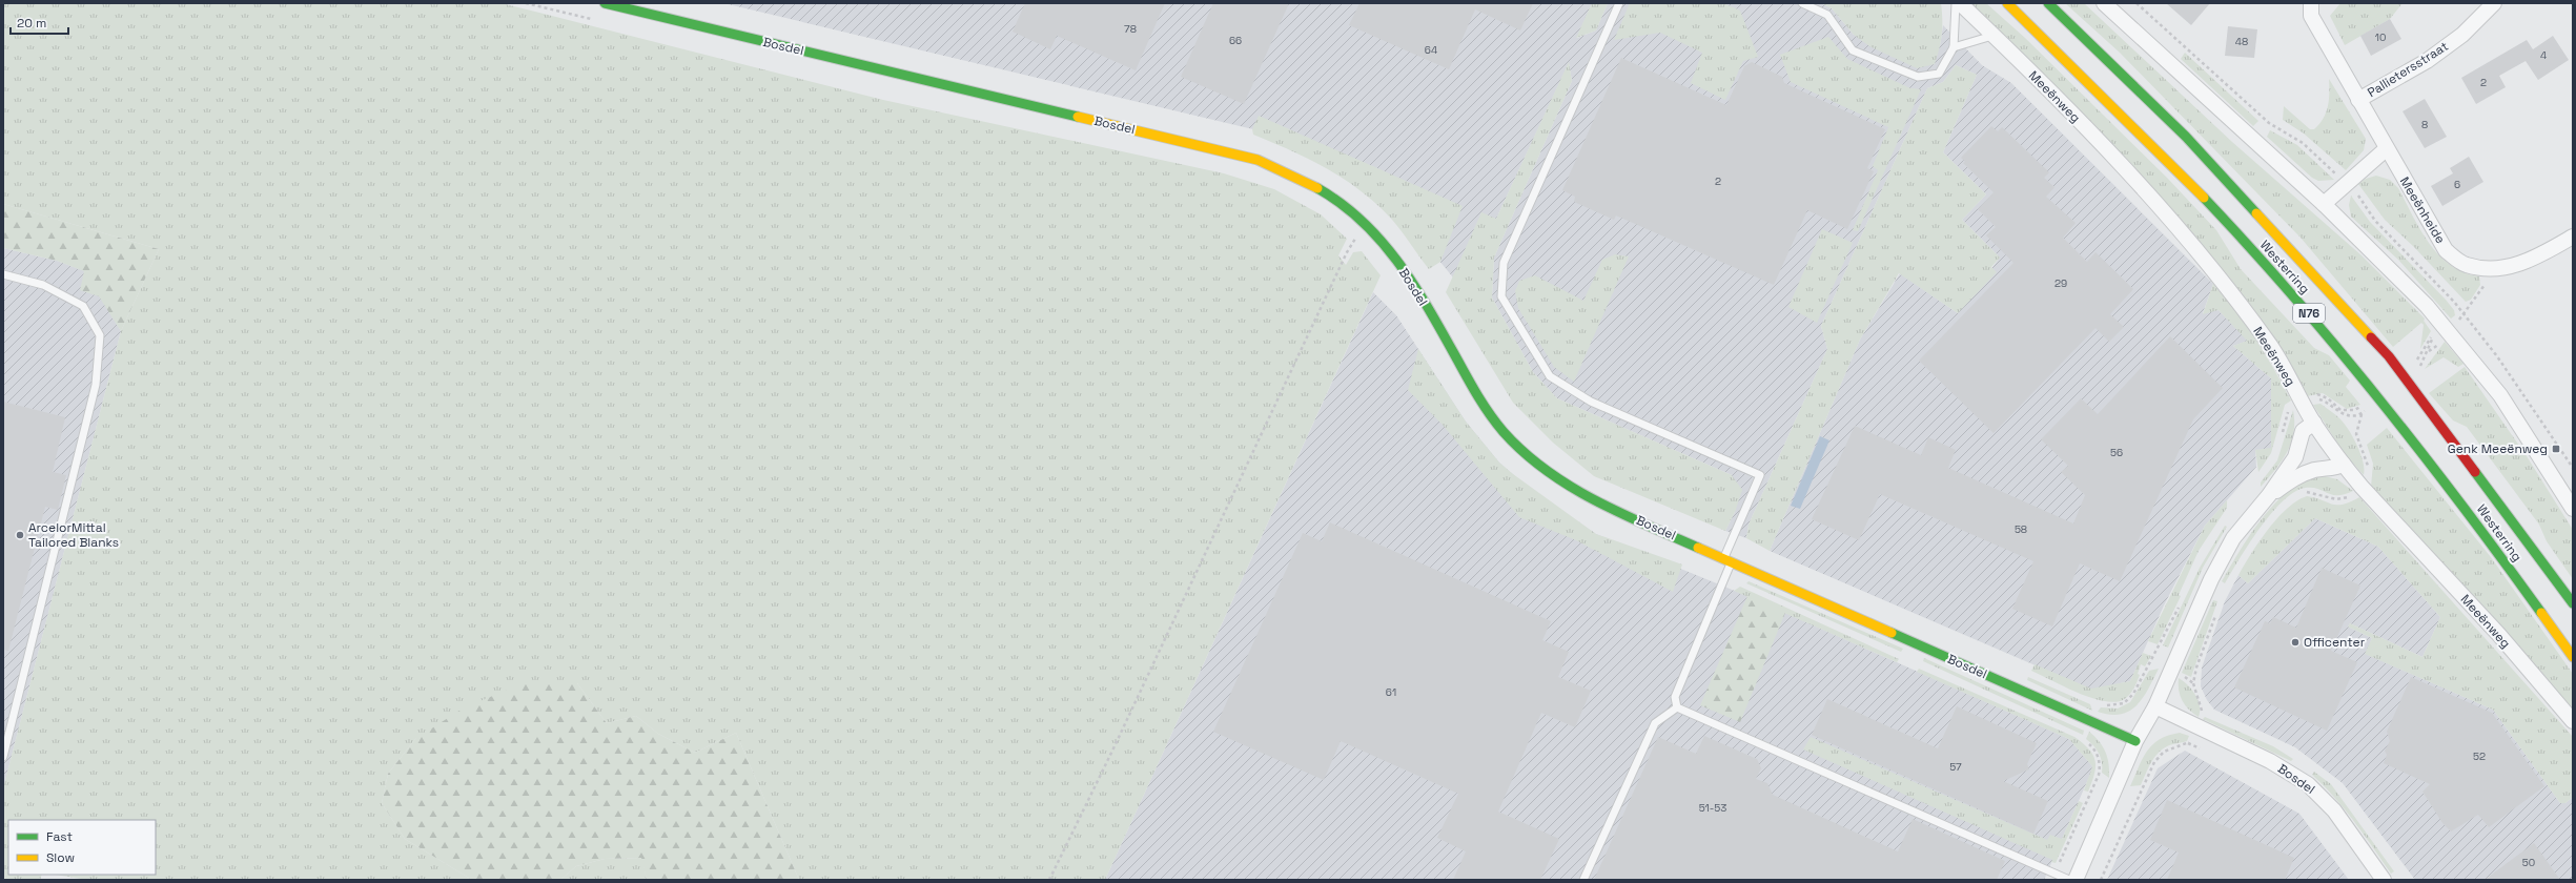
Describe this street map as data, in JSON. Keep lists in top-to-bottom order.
{
  "streets": {
    "main road": ["Bosdel", "Westerring", "N76"],
    "street": ["Pallietersstraat", "Meeënweg", "Meeënheide"]
  },
  "crossings": [
    ["Pallietersstraat", "Meeënheide"]
  ],
  "places": {
    "transit": ["Genk Meeënweg"],
    "other": ["ArcelorMittal Tailored Blanks", "Officenter"]
  },
  "house_numbers": [
    "78",
    "10",
    "66",
    "48",
    "64",
    "4",
    "2",
    "8",
    "2",
    "6",
    "29",
    "56",
    "58",
    "61",
    "52",
    "57",
    "51-53",
    "50"
  ],
  "legend": ["Fast", "Slow"],
  "scale_bar": "20 m"
}
